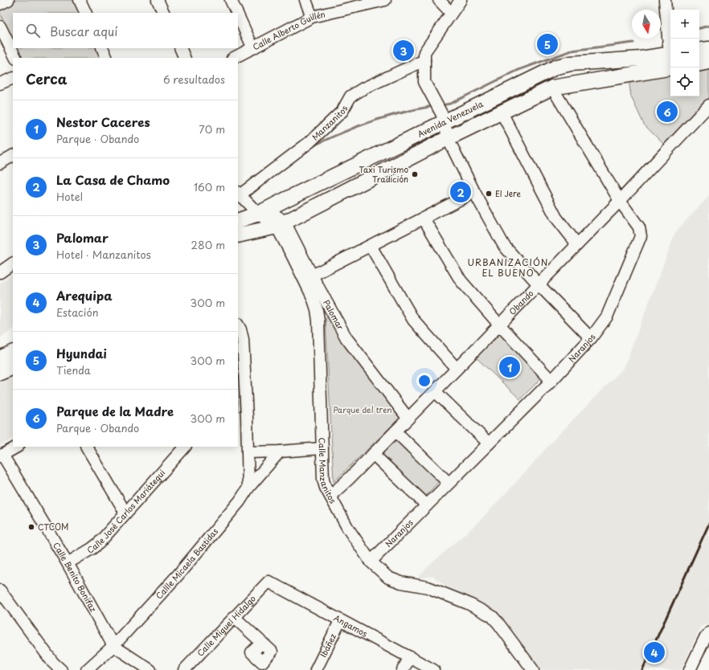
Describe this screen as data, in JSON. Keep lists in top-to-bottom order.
{
  "streets": {
    "main road": ["Avenida Venezuela"],
    "street": [
      "Calle Alberto Guillén",
      "Manzanitos",
      "Obando",
      "Palomar",
      "Naranjos",
      "Calle Manzanitos",
      "Calle José Carlos Mariátegui",
      "Callle Micaela Bastidas",
      "Calle Benito Bonifaz",
      "Calle Miguel Hidalgo",
      "Angamos",
      "Ibáñez"
    ]
  },
  "crossings": [
    ["Avenida Venezuela", "Palomar"],
    ["Avenida Venezuela", "Naranjos"],
    ["Avenida Venezuela", "Calle Manzanitos"],
    ["Obando", "Palomar"],
    ["Obando", "Naranjos"],
    ["Obando", "Calle Manzanitos"],
    ["Palomar", "Calle Manzanitos"],
    ["Naranjos", "Calle Manzanitos"],
    ["Calle José Carlos Mariátegui", "Calle Benito Bonifaz"],
    ["Callle Micaela Bastidas", "Calle Benito Bonifaz"],
    ["Calle Miguel Hidalgo", "Angamos"],
    ["Angamos", "Ibáñez"]
  ],
  "districts": ["URBANIZACIÓN EL BUENO"],
  "parks": ["Parque del tren"],
  "places": ["Taxi Turismo Tradición", "El Jere", "CTCOM"],
  "north": "bottom",
  "page": {
    "map_buttons": ["+", "−"],
    "search": "Buscar aquí",
    "pins": [
      "5",
      "3",
      "6",
      "2",
      "1",
      "4"
    ],
    "heading": ["Cerca", "6 resultados"],
    "list": [
      {
        "mark": "1",
        "name": "Nestor Caceres",
        "note": "Parque · Obando",
        "value": "70 m"
      },
      {
        "mark": "2",
        "name": "La Casa de Chamo",
        "note": "Hotel",
        "value": "160 m"
      },
      {
        "mark": "3",
        "name": "Palomar",
        "note": "Hotel · Manzanitos",
        "value": "280 m"
      },
      {
        "mark": "4",
        "name": "Arequipa",
        "note": "Estación",
        "value": "300 m"
      },
      {
        "mark": "5",
        "name": "Hyundai",
        "note": "Tienda",
        "value": "300 m"
      },
      {
        "mark": "6",
        "name": "Parque de la Madre",
        "note": "Parque · Obando",
        "value": "300 m"
      }
    ]
  }
}
